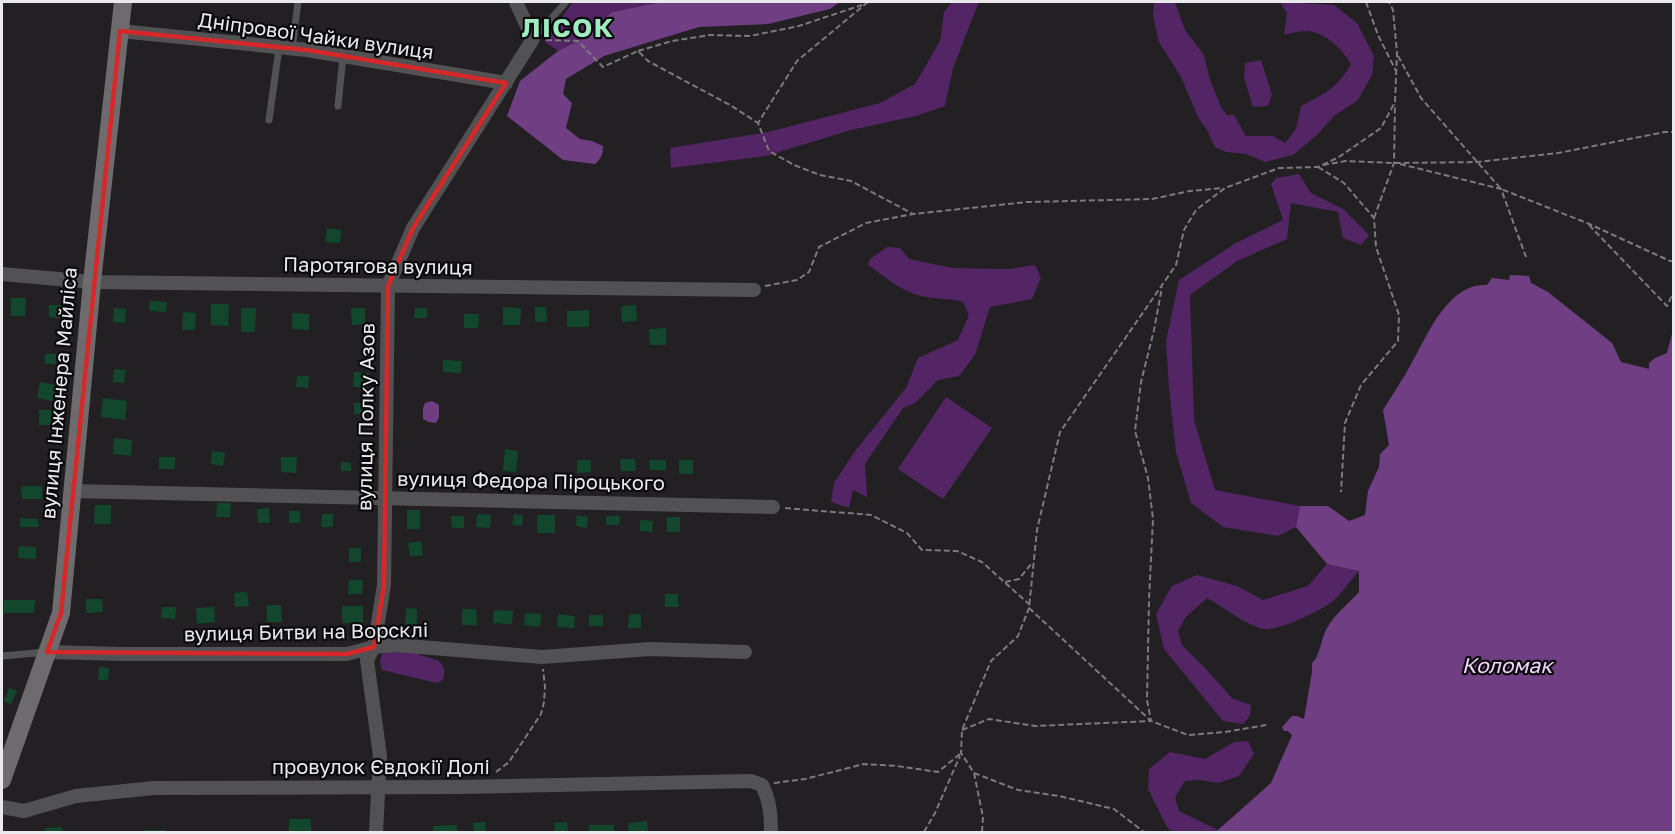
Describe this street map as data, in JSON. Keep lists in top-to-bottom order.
{
  "streets": {
    "street": [
      "Дніпрової Чайки вулиця",
      "Паротягова вулиця",
      "вулиця Інженера Майліса",
      "вулиця Полку Азов",
      "вулиця Федора Піроцького",
      "вулиця Битви на Ворсклі",
      "провулок Євдокії Долі"
    ]
  },
  "crossings": [
    ["Дніпрової Чайки вулиця", "вулиця Інженера Майліса"],
    ["Дніпрової Чайки вулиця", "вулиця Полку Азов"],
    ["Паротягова вулиця", "вулиця Інженера Майліса"],
    ["Паротягова вулиця", "вулиця Полку Азов"],
    ["вулиця Інженера Майліса", "вулиця Федора Піроцького"],
    ["вулиця Інженера Майліса", "вулиця Битви на Ворсклі"],
    ["вулиця Полку Азов", "вулиця Федора Піроцького"],
    ["вулиця Полку Азов", "вулиця Битви на Ворсклі"],
    ["вулиця Полку Азов", "провулок Євдокії Долі"]
  ],
  "districts": ["ЛІСОК"],
  "water": ["Коломак"]
}
